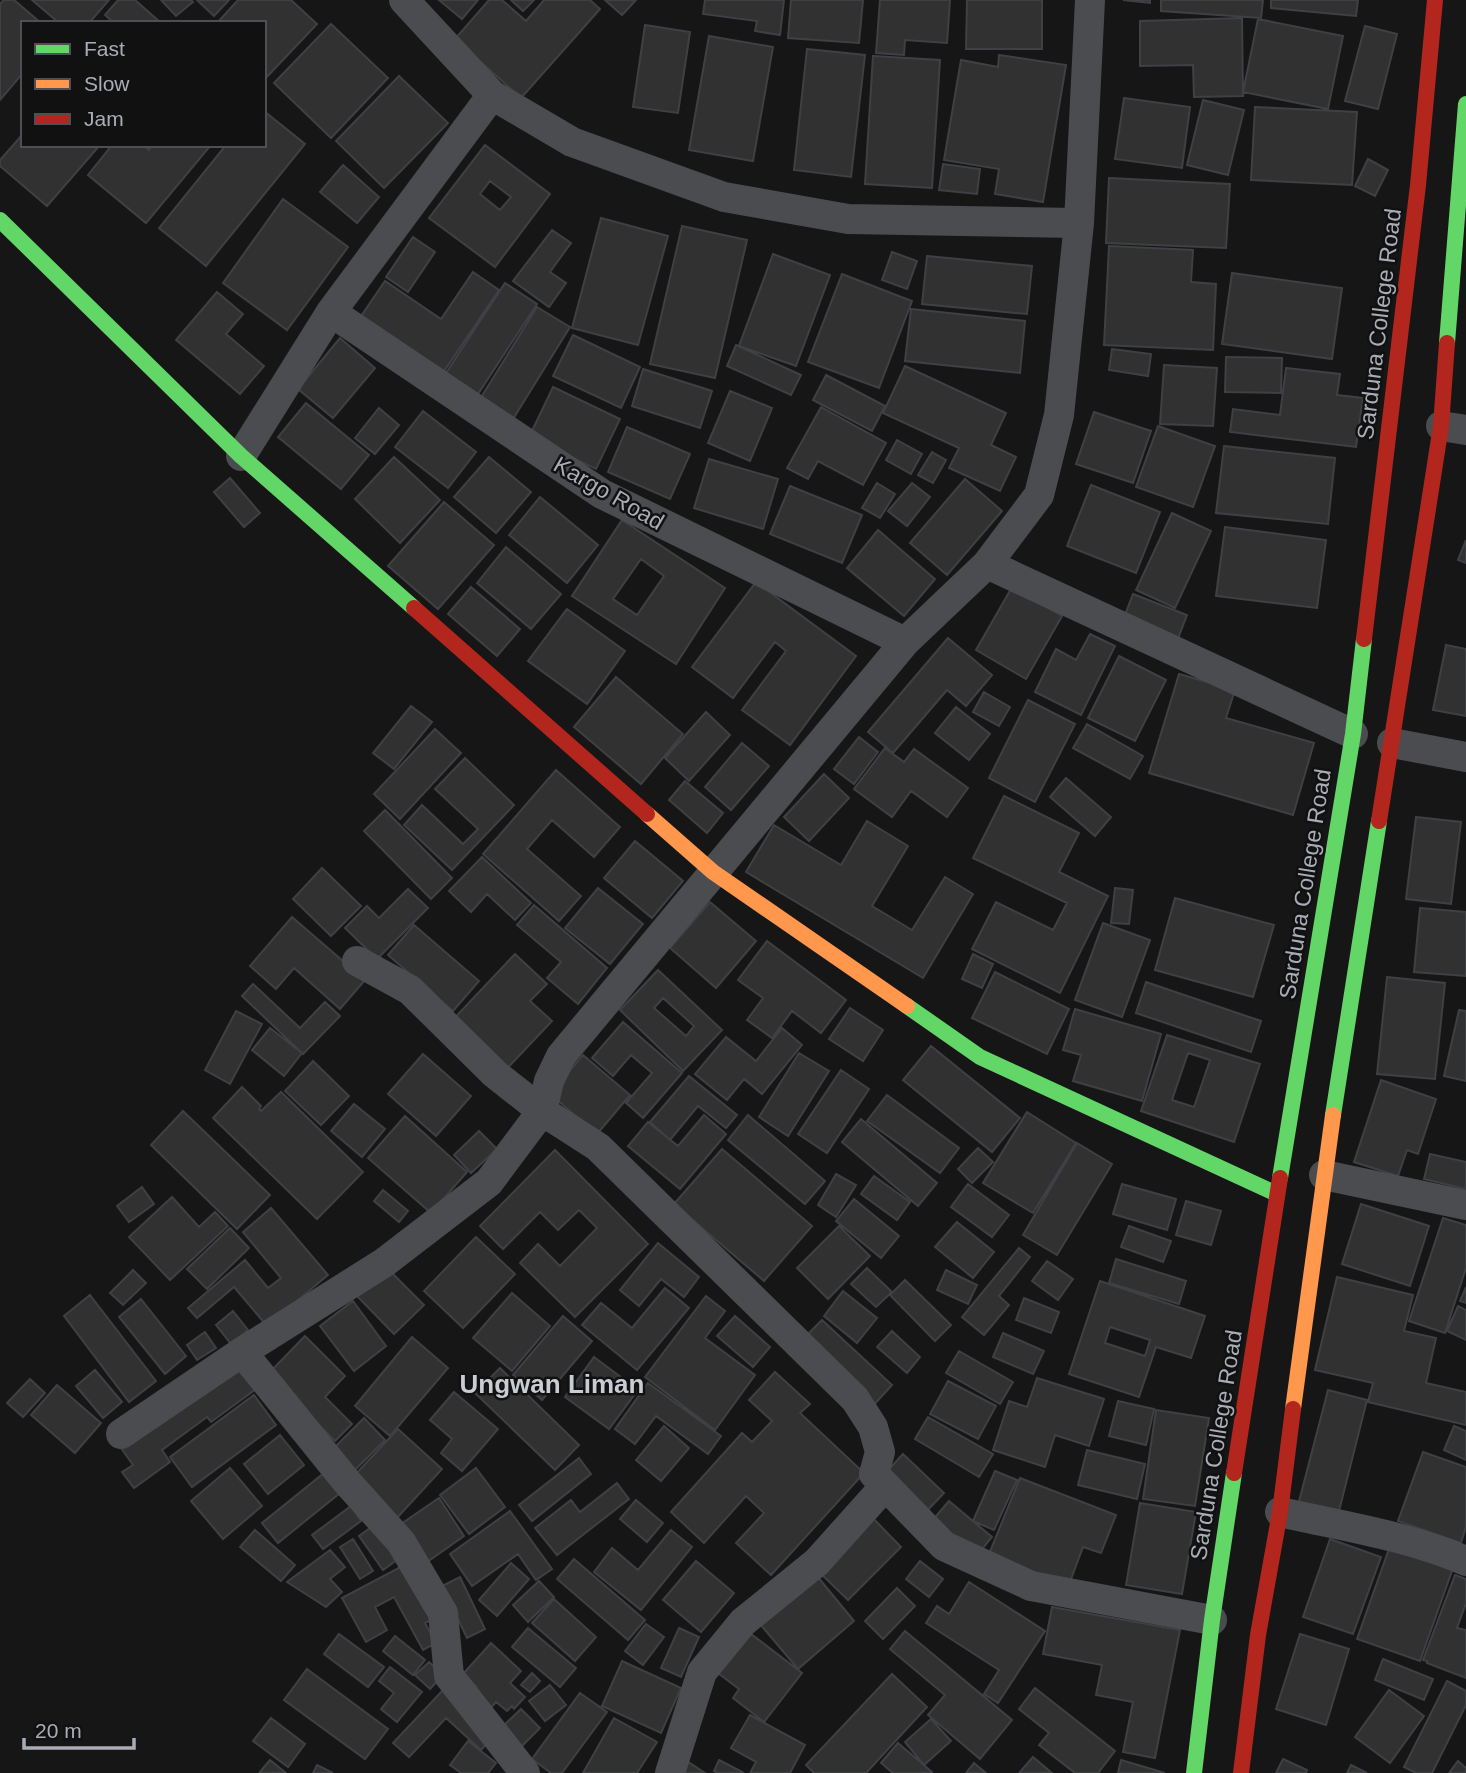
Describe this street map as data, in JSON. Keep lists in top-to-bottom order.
{
  "streets": {
    "street": ["Sarduna College Road", "Kargo Road"]
  },
  "districts": ["Ungwan Liman"],
  "legend": ["Fast", "Slow", "Jam"],
  "scale_bar": "20 m"
}
